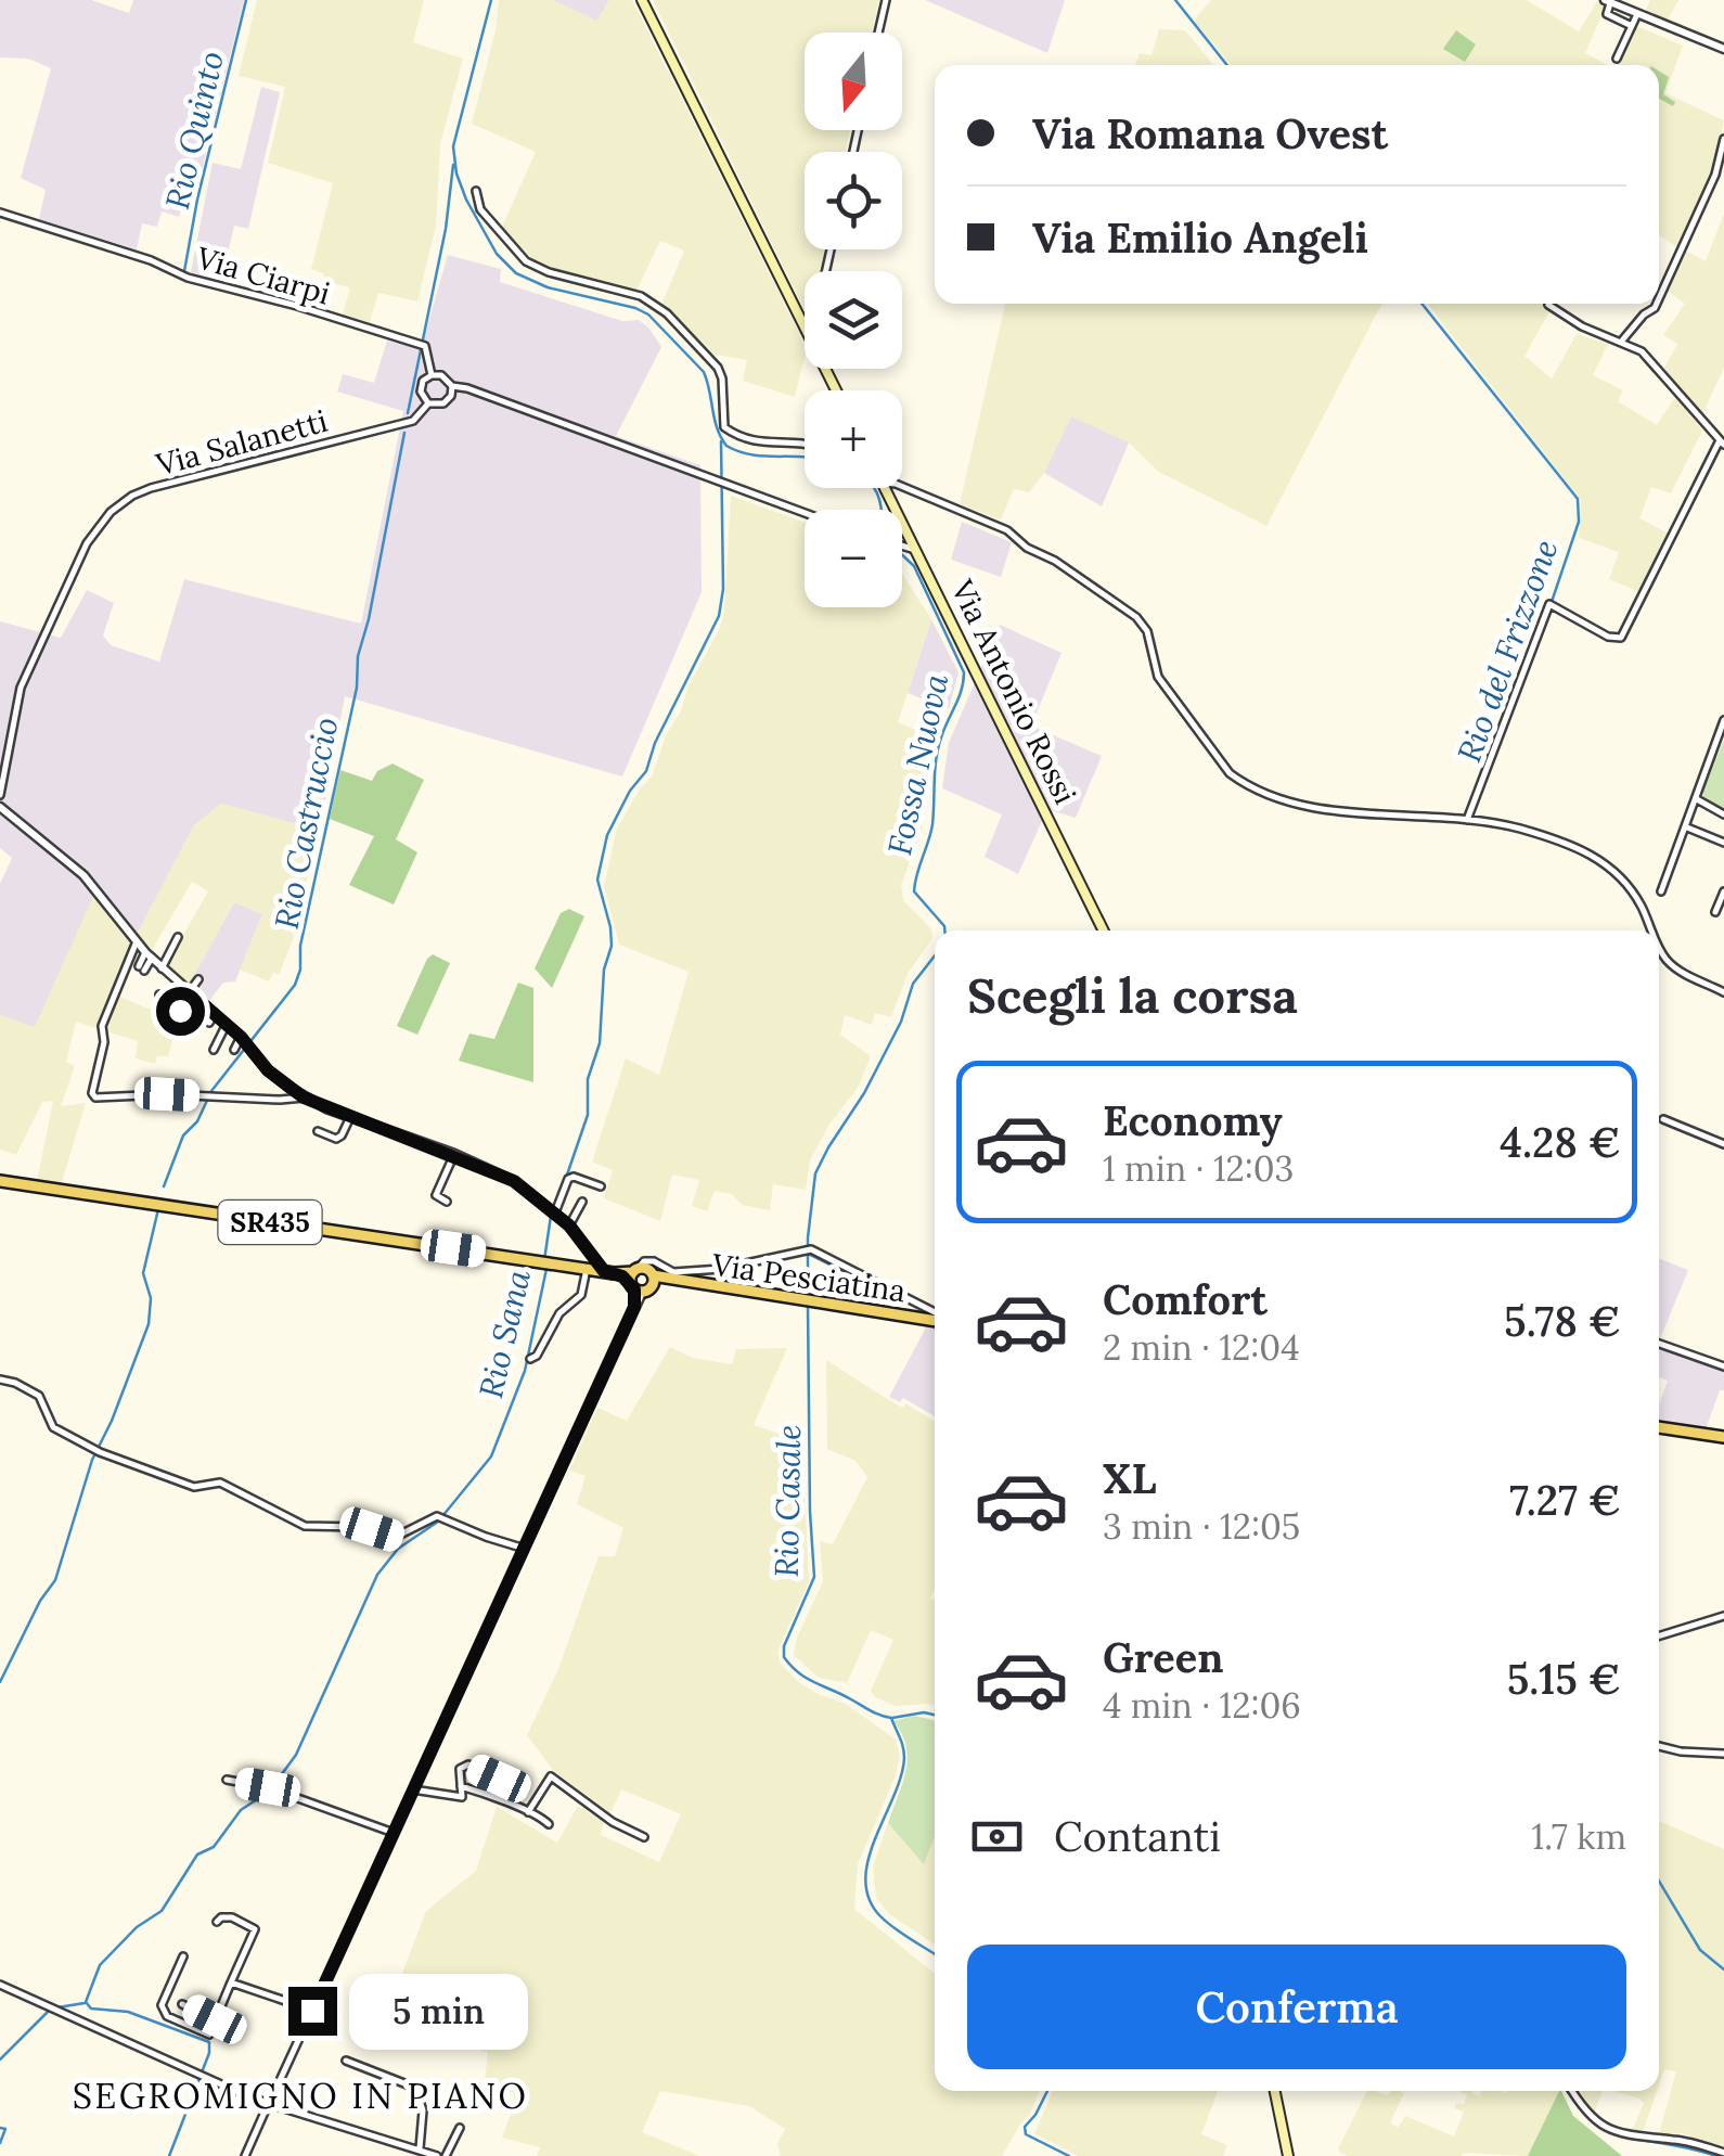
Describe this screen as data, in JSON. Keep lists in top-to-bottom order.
{
  "streets": {
    "main road": ["Via Antonio Rossi", "SR435", "Via Pesciatina"],
    "street": ["Via Ciarpi", "Via Salanetti"]
  },
  "crossings": [
    ["Via Ciarpi", "Via Salanetti"]
  ],
  "districts": ["SEGROMIGNO IN PIANO"],
  "water": [
    "Rio Quinto",
    "Rio del Frizzone",
    "Fossa Nuova",
    "Rio Castruccio",
    "Rio Sana",
    "Rio Casale"
  ],
  "north": "bottom",
  "page": {
    "map_buttons": ["+", "−"],
    "banner": ["Via Romana Ovest", "Via Emilio Angeli"],
    "heading": "Scegli la corsa",
    "list": [
      {
        "name": "Economy",
        "note": "1 min · 12:03",
        "value": "4.28 €"
      },
      {
        "name": "Comfort",
        "note": "2 min · 12:04",
        "value": "5.78 €"
      },
      {
        "name": "XL",
        "note": "3 min · 12:05",
        "value": "7.27 €"
      },
      {
        "name": "Green",
        "note": "4 min · 12:06",
        "value": "5.15 €"
      }
    ],
    "pay": ["Contanti", "1.7 km"],
    "buttons": "Conferma",
    "bubble": "5 min"
  }
}
